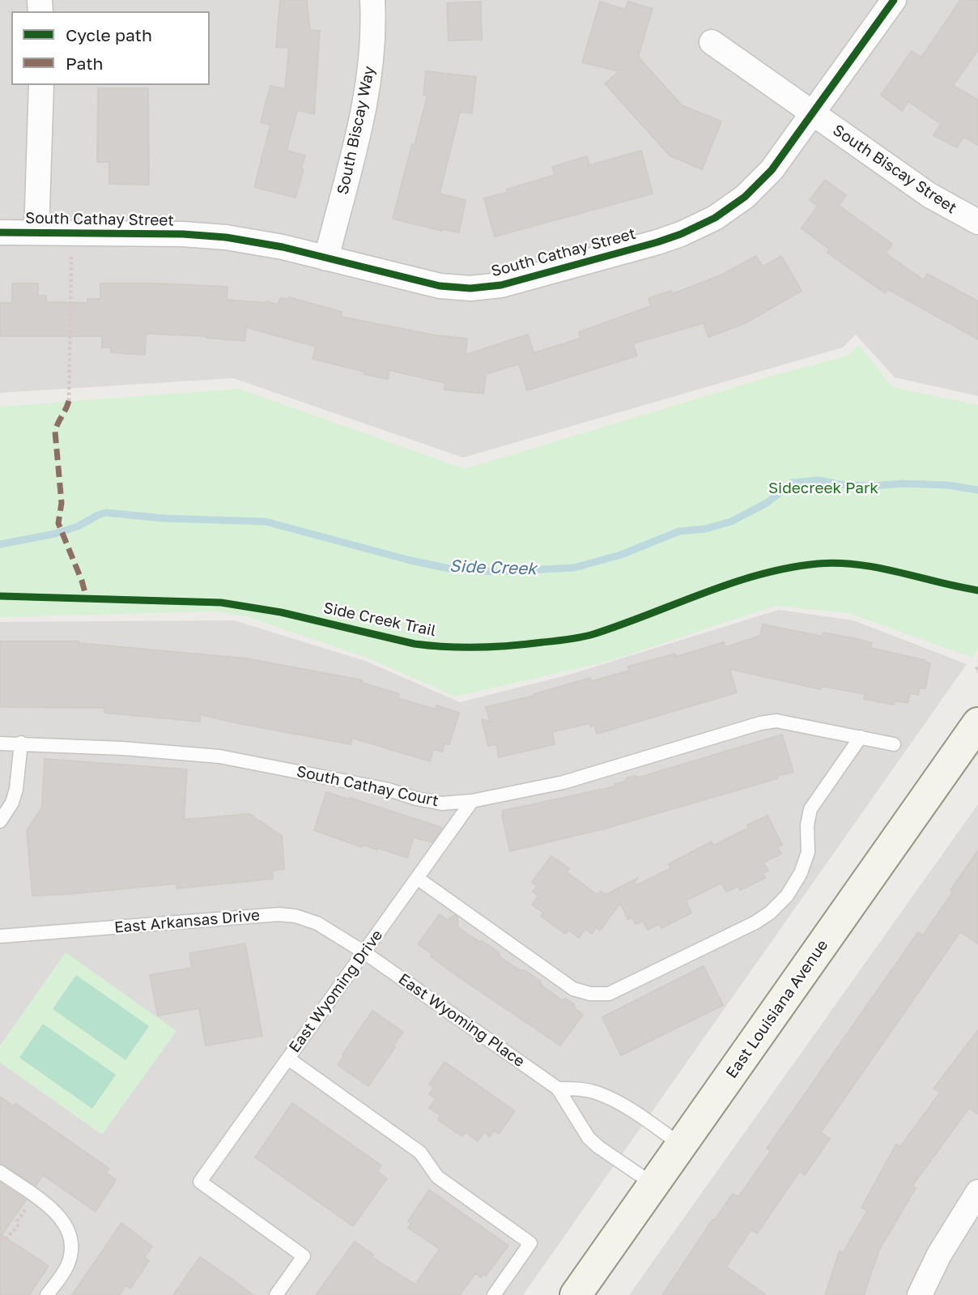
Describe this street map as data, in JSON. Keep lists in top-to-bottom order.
{
  "streets": {
    "street": [
      "South Biscay Way",
      "South Biscay Street",
      "South Cathay Street",
      "East Louisiana Avenue"
    ],
    "lane": [
      "South Cathay Court",
      "East Arkansas Drive",
      "East Wyoming Drive",
      "East Wyoming Place"
    ],
    "cycle path": ["Side Creek Trail"]
  },
  "crossings": [
    ["South Biscay Way", "South Cathay Street"],
    ["South Biscay Street", "South Cathay Street"],
    ["South Cathay Court", "East Wyoming Drive"],
    ["East Arkansas Drive", "East Wyoming Drive"],
    ["East Arkansas Drive", "East Wyoming Place"],
    ["East Wyoming Drive", "East Wyoming Place"],
    ["East Louisiana Avenue", "East Wyoming Place"]
  ],
  "water": ["Side Creek"],
  "parks": ["Sidecreek Park"],
  "legend": ["Cycle path", "Path"]
}
